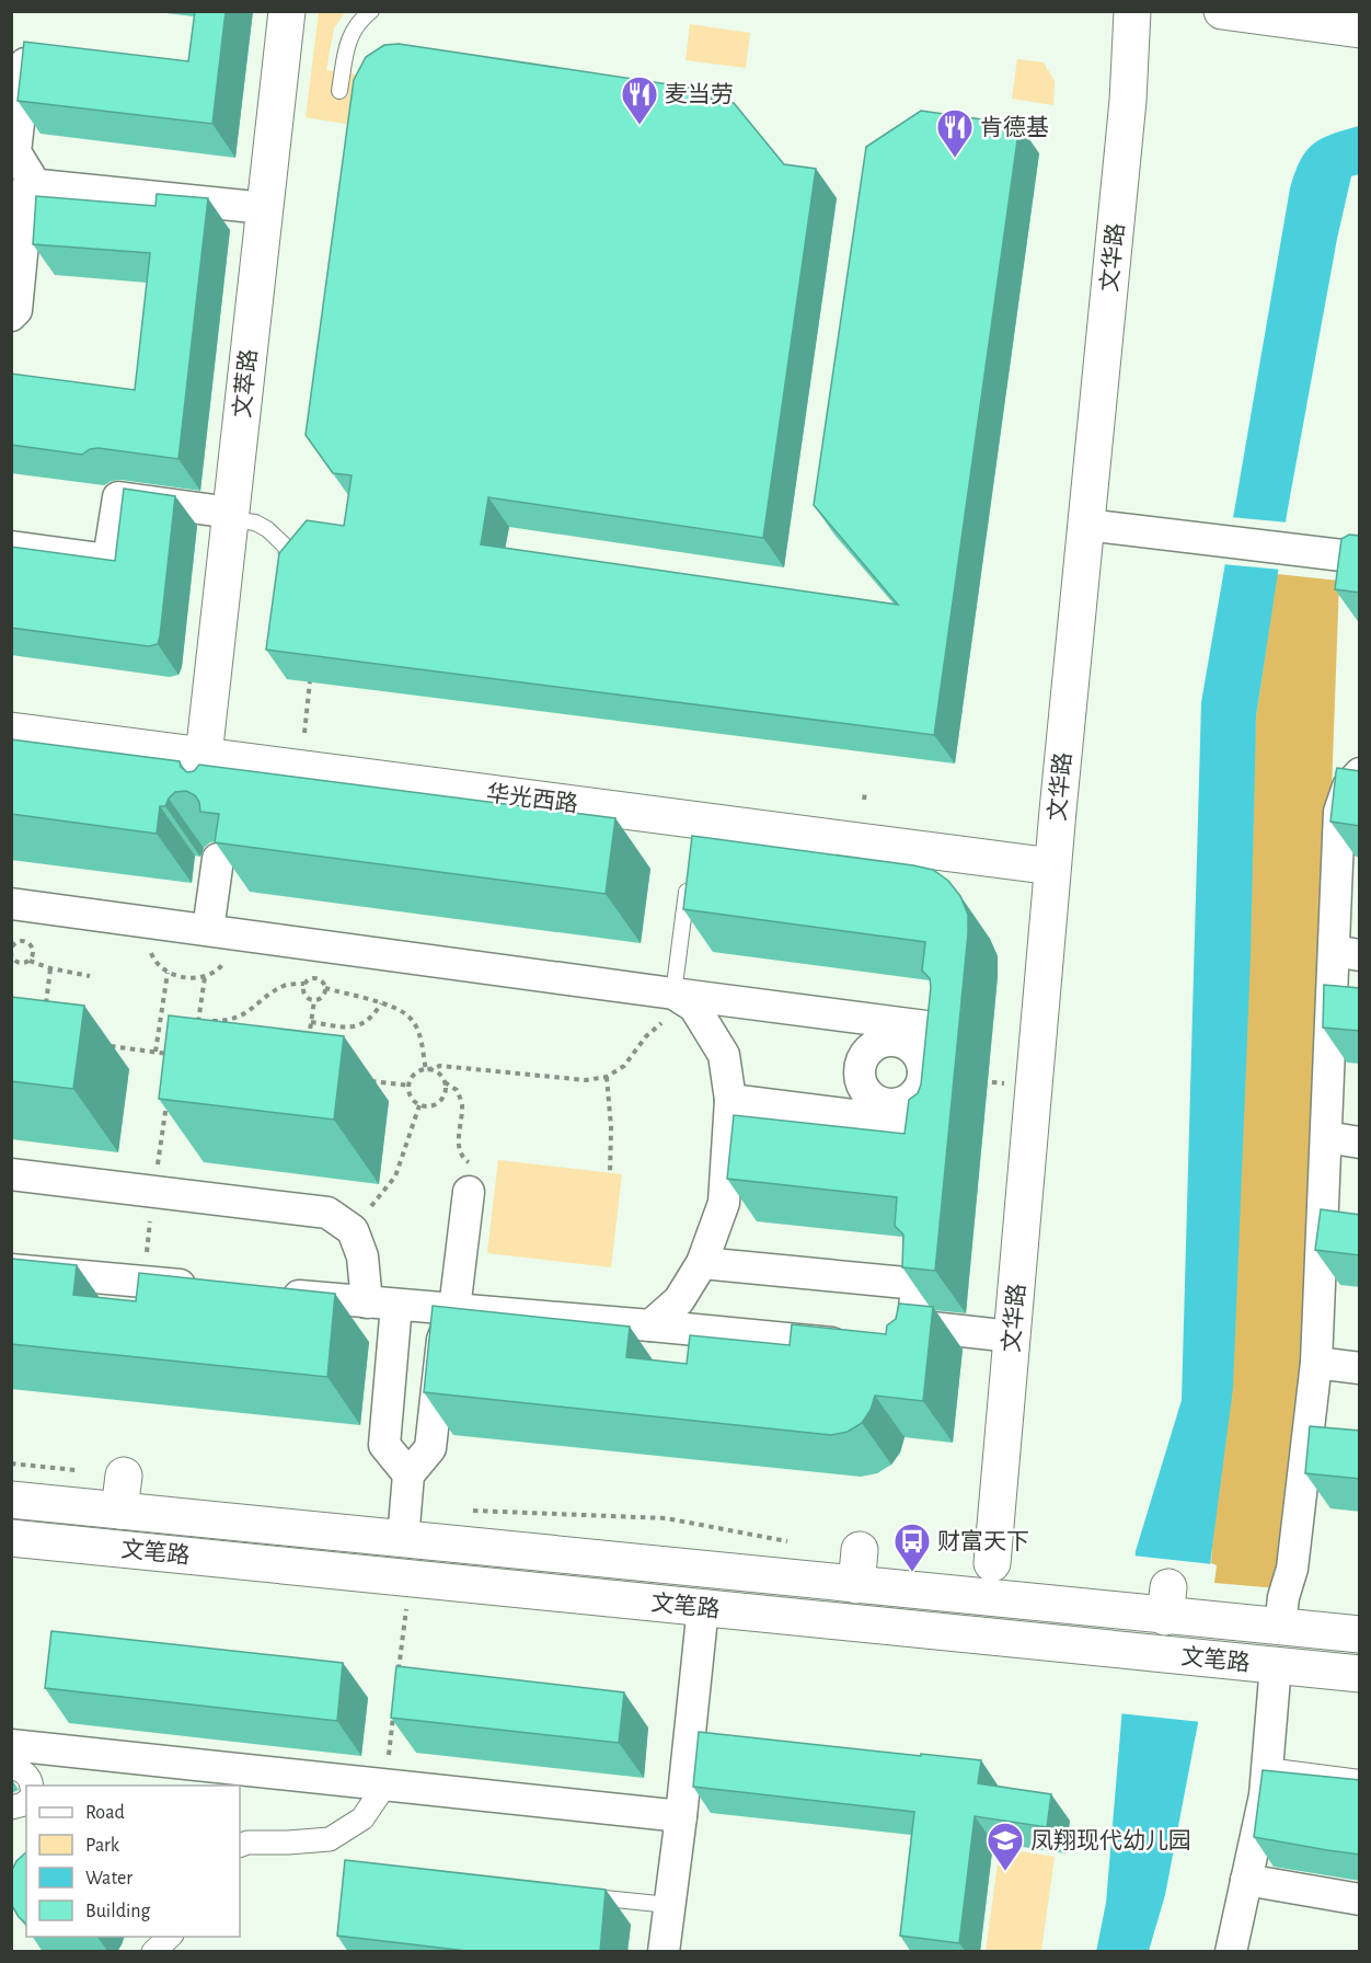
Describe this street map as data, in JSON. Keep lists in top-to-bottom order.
{
  "streets": {
    "street": [
      "文华路",
      "文萃路",
      "华光西路",
      "文笔路"
    ]
  },
  "crossings": [
    ["文华路", "华光西路"],
    ["文萃路", "华光西路"]
  ],
  "places": {
    "restaurant": ["麦当劳", "肯德基"],
    "bus stop": ["财富天下"],
    "school or university": ["凤翔现代幼儿园"]
  },
  "legend": [
    "Road",
    "Park",
    "Water",
    "Building"
  ]
}
